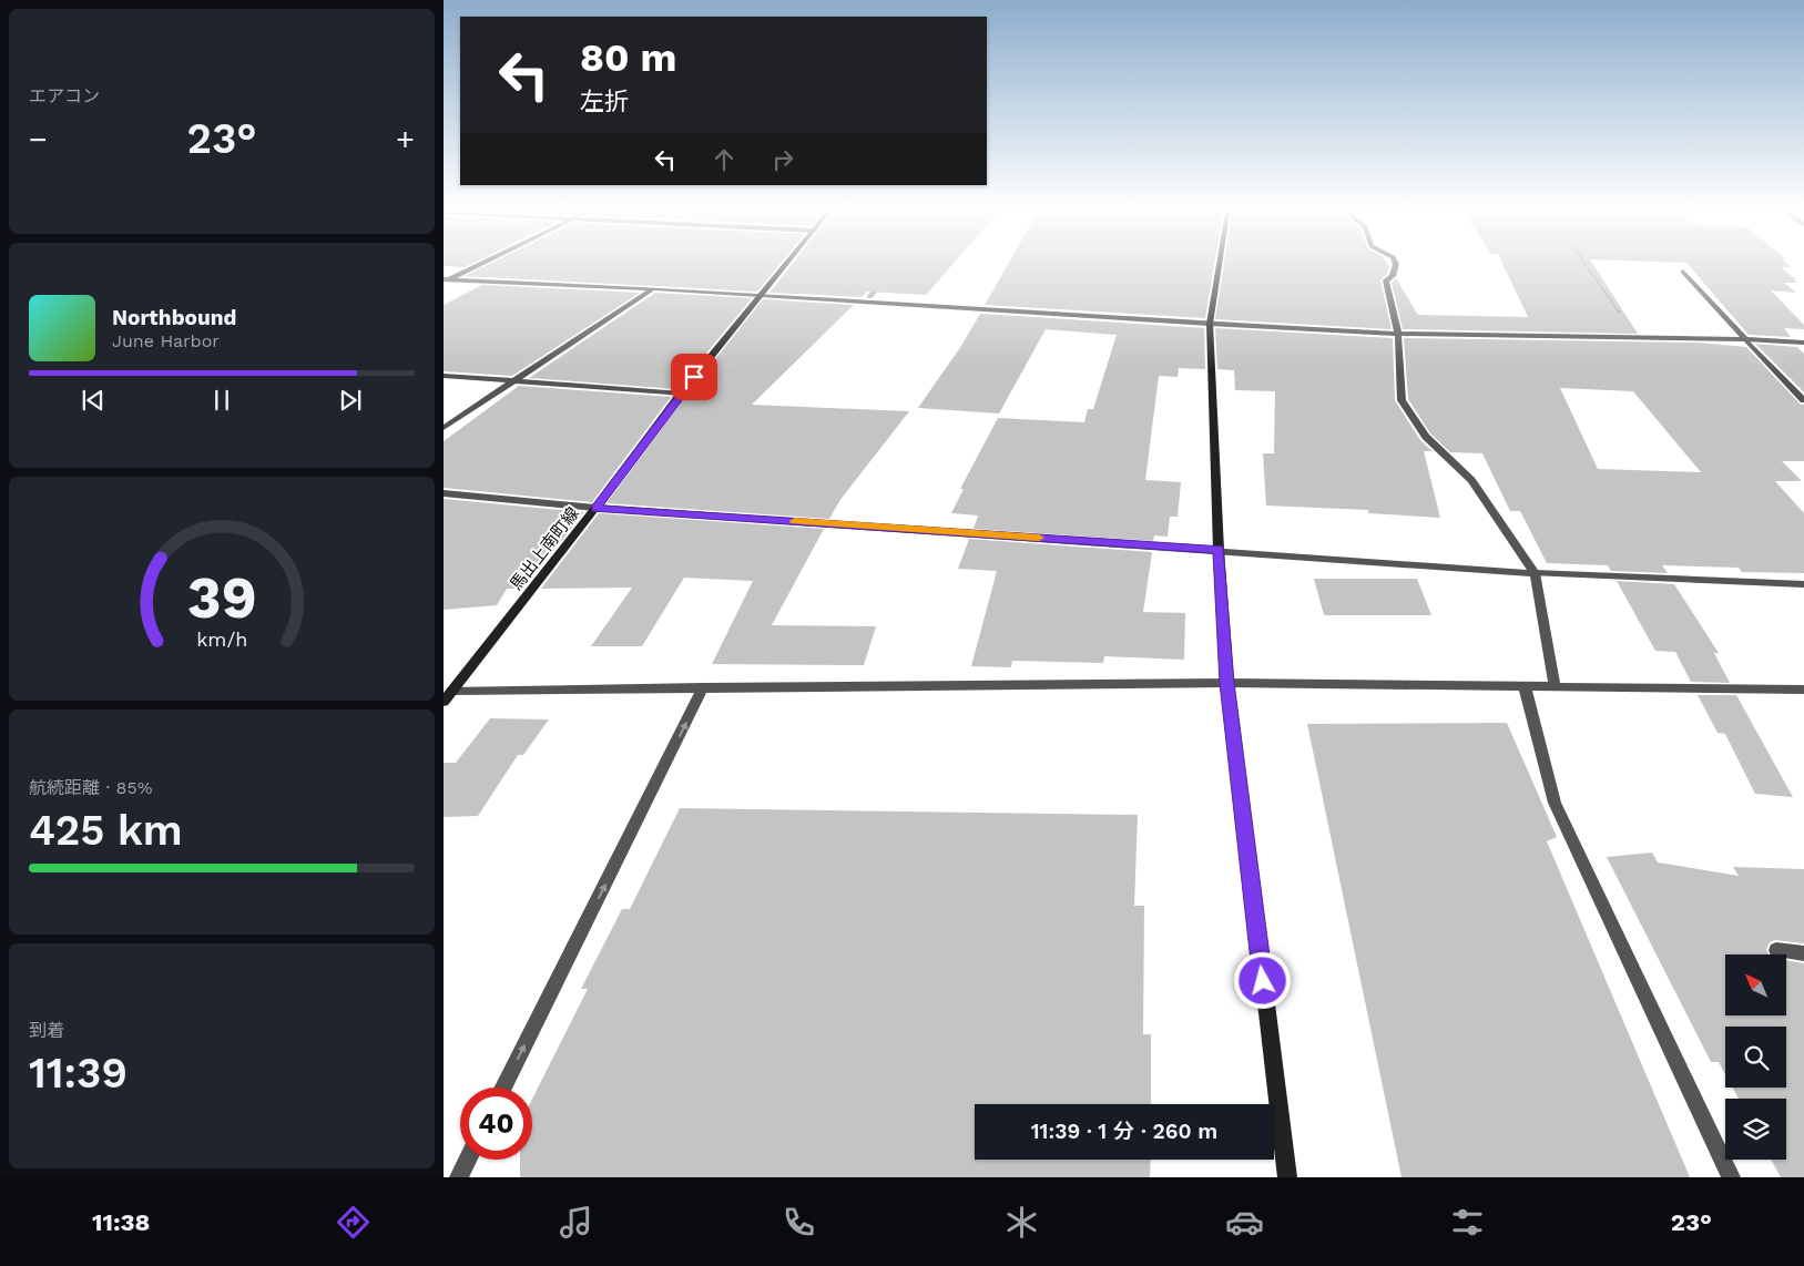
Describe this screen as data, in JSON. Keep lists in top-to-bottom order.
{
  "streets": {
    "street": ["馬出上南町線"]
  },
  "north": "top left",
  "page": {
    "tile": [
      "エアコン",
      ["航続距離 · 85%", "425 km"],
      ["到着", "11:39"]
    ],
    "turn": ["80 m", "左折"],
    "heat": ["−", "23°", "+"],
    "song": ["Northbound", "June Harbor"],
    "limit": "40",
    "trip": "11:39 · 1 分 · 260 m",
    "tabs": ["11:38", "23°"],
    "gauge": ["39", "km/h"]
  }
}
